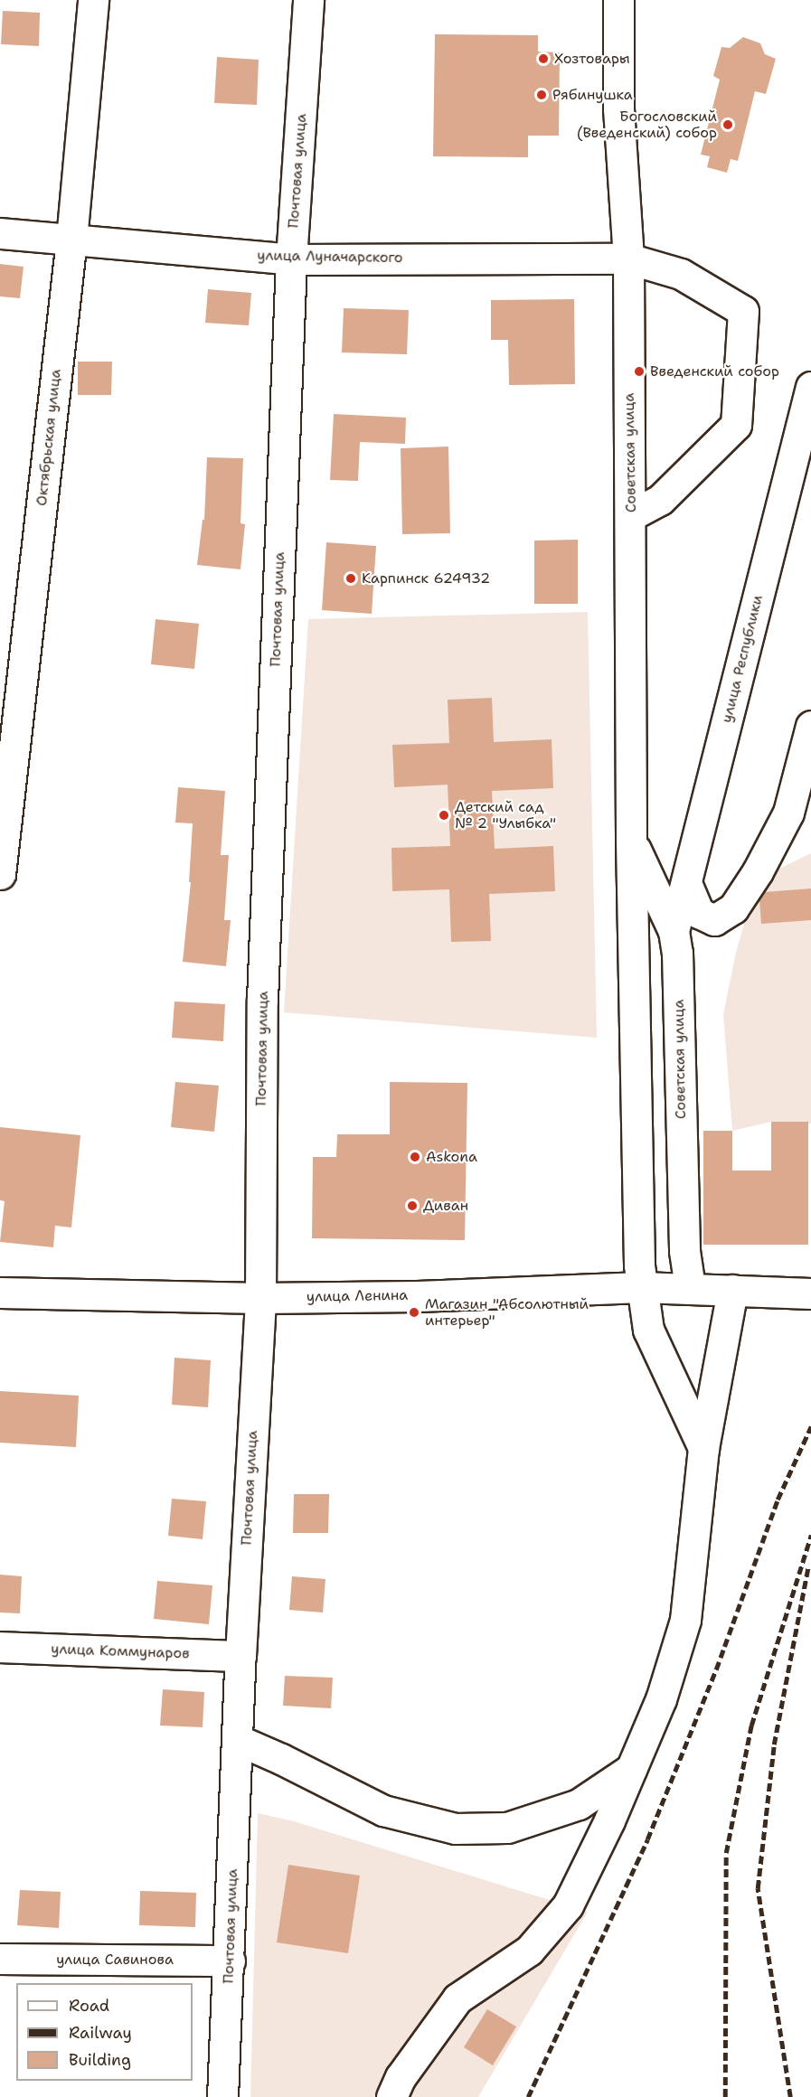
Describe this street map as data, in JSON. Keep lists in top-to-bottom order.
{
  "streets": {
    "street": [
      "Почтовая улица",
      "улица Луначарского",
      "Октябрьская улица",
      "Советская улица",
      "улица Республики",
      "улица Ленина",
      "улица Коммунаров",
      "улица Савинова"
    ]
  },
  "crossings": [
    ["Почтовая улица", "улица Луначарского"],
    ["Почтовая улица", "улица Ленина"],
    ["Почтовая улица", "улица Коммунаров"],
    ["Почтовая улица", "улица Савинова"],
    ["улица Луначарского", "Октябрьская улица"],
    ["улица Луначарского", "Советская улица"],
    ["Советская улица", "улица Республики"],
    ["Советская улица", "улица Ленина"]
  ],
  "places": [
    "Хозтовары",
    "Рябинушка",
    "Богословский (Введенский) собор",
    "Введенский собор",
    "Карпинск 624932",
    "Детский сад № 2 \"Улыбка\"",
    "Askona",
    "Диван",
    "Магазин \"Абсолютный интерьер\""
  ],
  "legend": ["Road", "Railway", "Building"]
}
